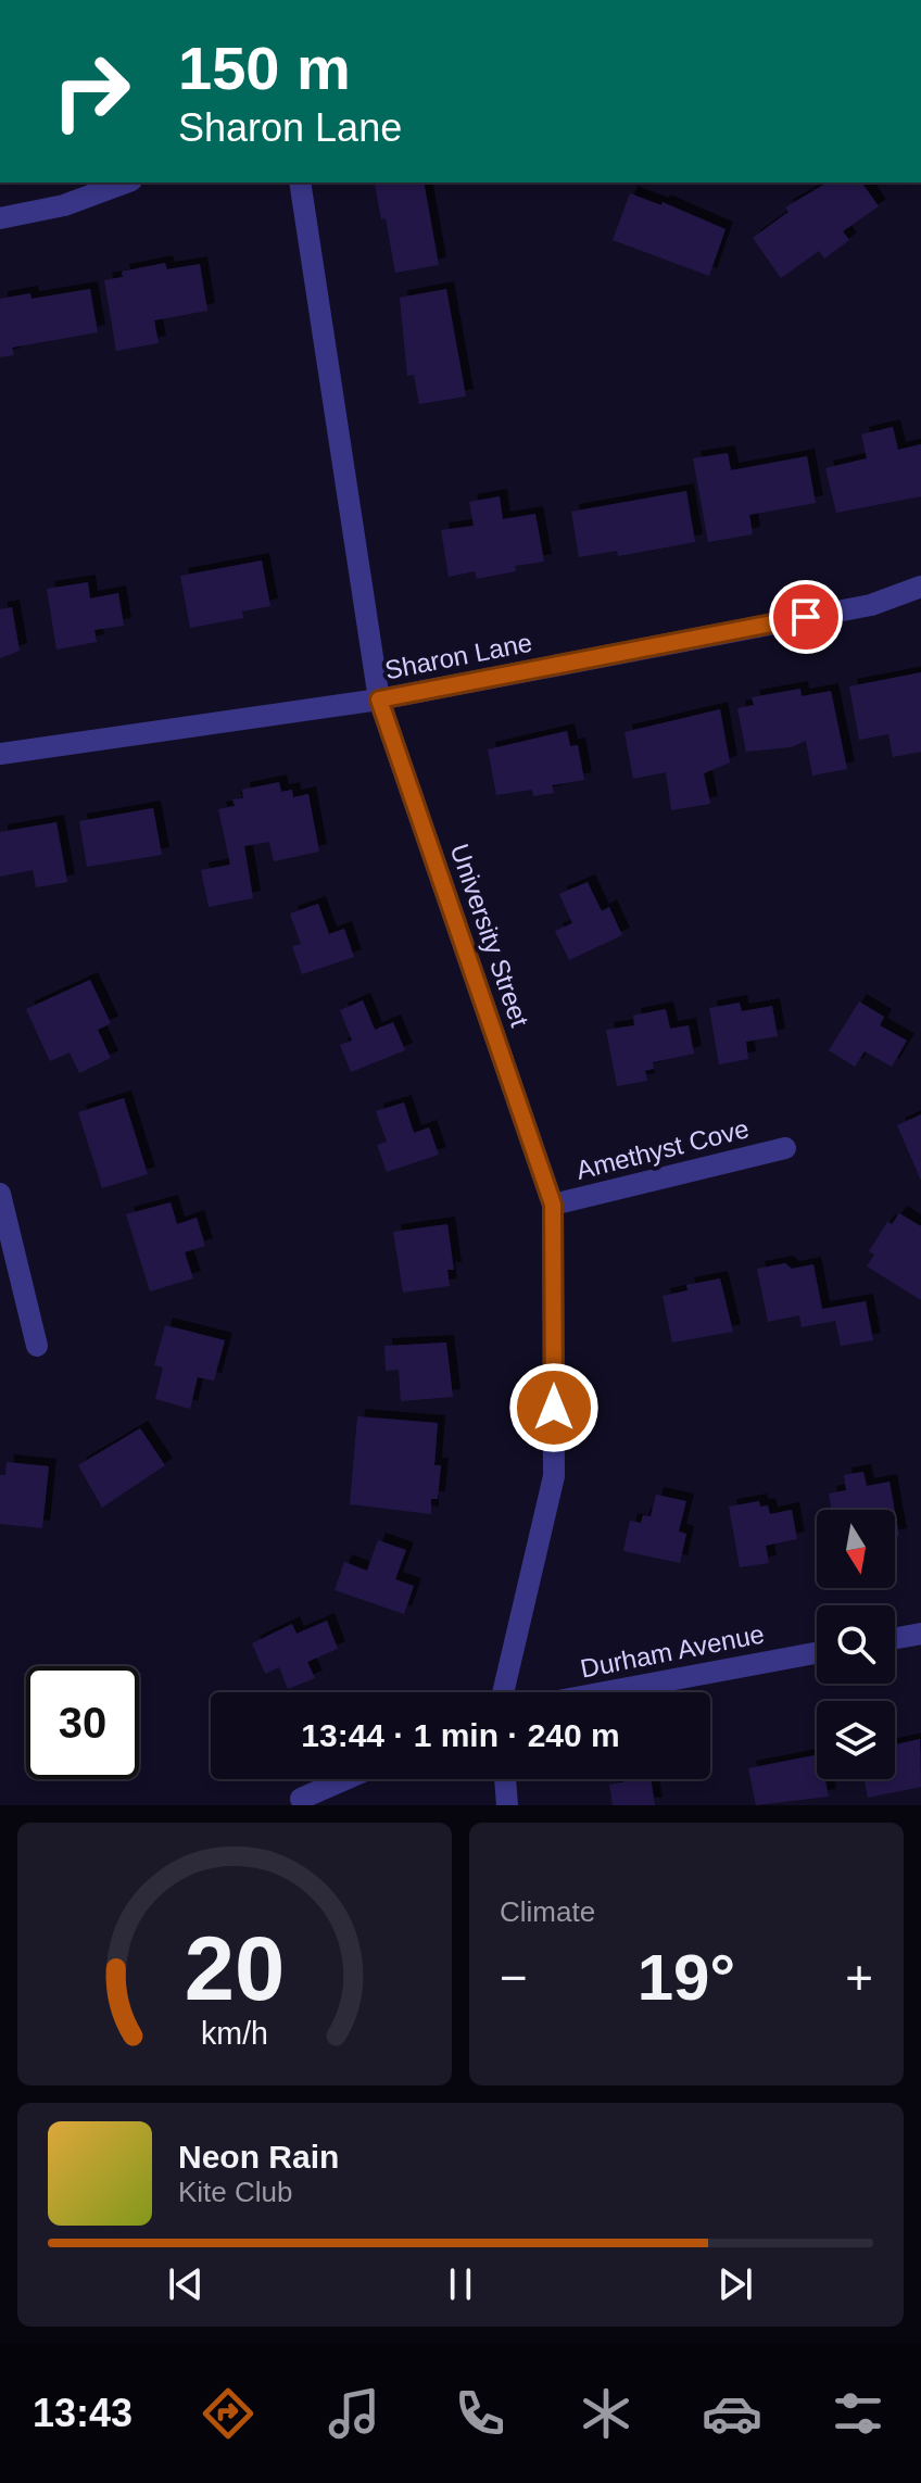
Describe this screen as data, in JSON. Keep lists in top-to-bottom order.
{
  "streets": {
    "street": [
      "Sharon Lane",
      "University Street",
      "Amethyst Cove",
      "Durham Avenue"
    ]
  },
  "crossings": [
    ["Sharon Lane", "University Street"],
    ["University Street", "Amethyst Cove"]
  ],
  "north": "bottom",
  "page": {
    "turn": ["150 m", "Sharon Lane"],
    "limit": "30",
    "trip": "13:44 · 1 min · 240 m",
    "tile": "Climate",
    "heat": ["−", "19°", "+"],
    "song": ["Neon Rain", "Kite Club"],
    "tabs": "13:43",
    "gauge": ["20", "km/h"]
  }
}
